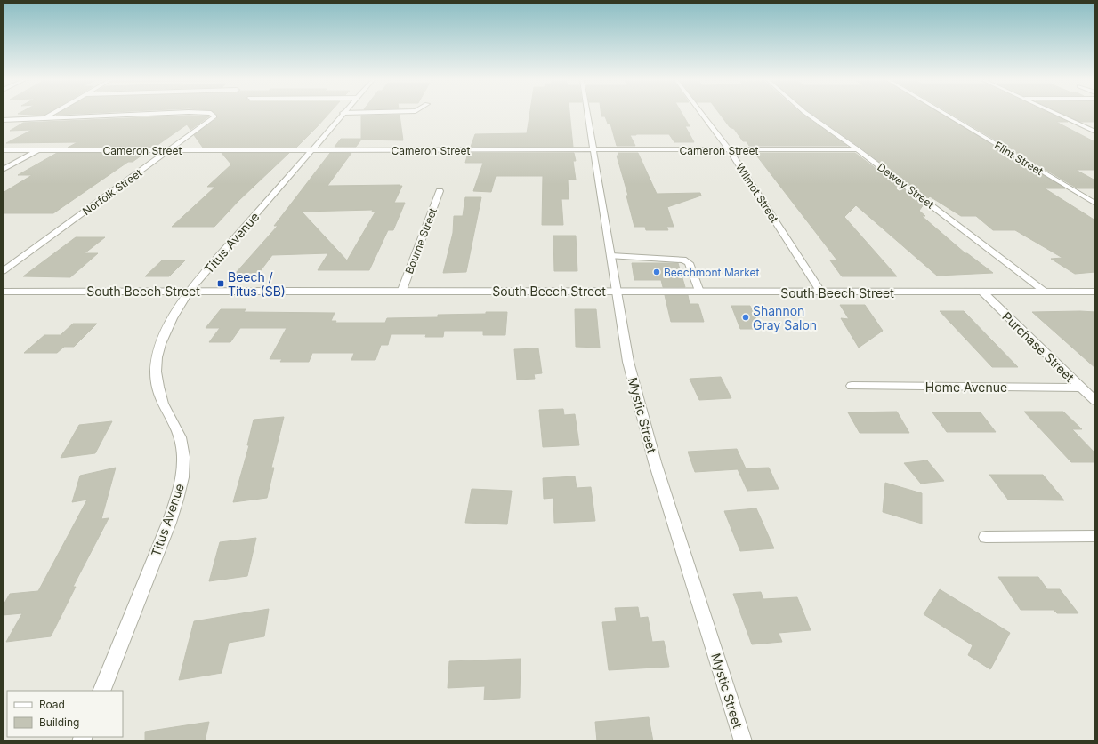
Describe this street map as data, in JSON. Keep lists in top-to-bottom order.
{
  "streets": {
    "street": [
      "Cameron Street",
      "Flint Street",
      "Dewey Street",
      "Norfolk Street",
      "Wilmot Street",
      "Bourne Street",
      "Titus Avenue",
      "South Beech Street",
      "Purchase Street",
      "Home Avenue",
      "Mystic Street"
    ]
  },
  "crossings": [
    ["Cameron Street", "Dewey Street"],
    ["Cameron Street", "Norfolk Street"],
    ["Cameron Street", "Wilmot Street"],
    ["Cameron Street", "Titus Avenue"],
    ["Cameron Street", "Mystic Street"],
    ["Dewey Street", "South Beech Street"],
    ["Wilmot Street", "South Beech Street"],
    ["Bourne Street", "South Beech Street"],
    ["Titus Avenue", "South Beech Street"],
    ["South Beech Street", "Purchase Street"],
    ["South Beech Street", "Mystic Street"],
    ["Purchase Street", "Home Avenue"]
  ],
  "places": {
    "other": ["Beechmont Market", "Shannon Gray Salon"],
    "transit": ["Beech / Titus (SB)"]
  },
  "legend": ["Road", "Building"]
}
